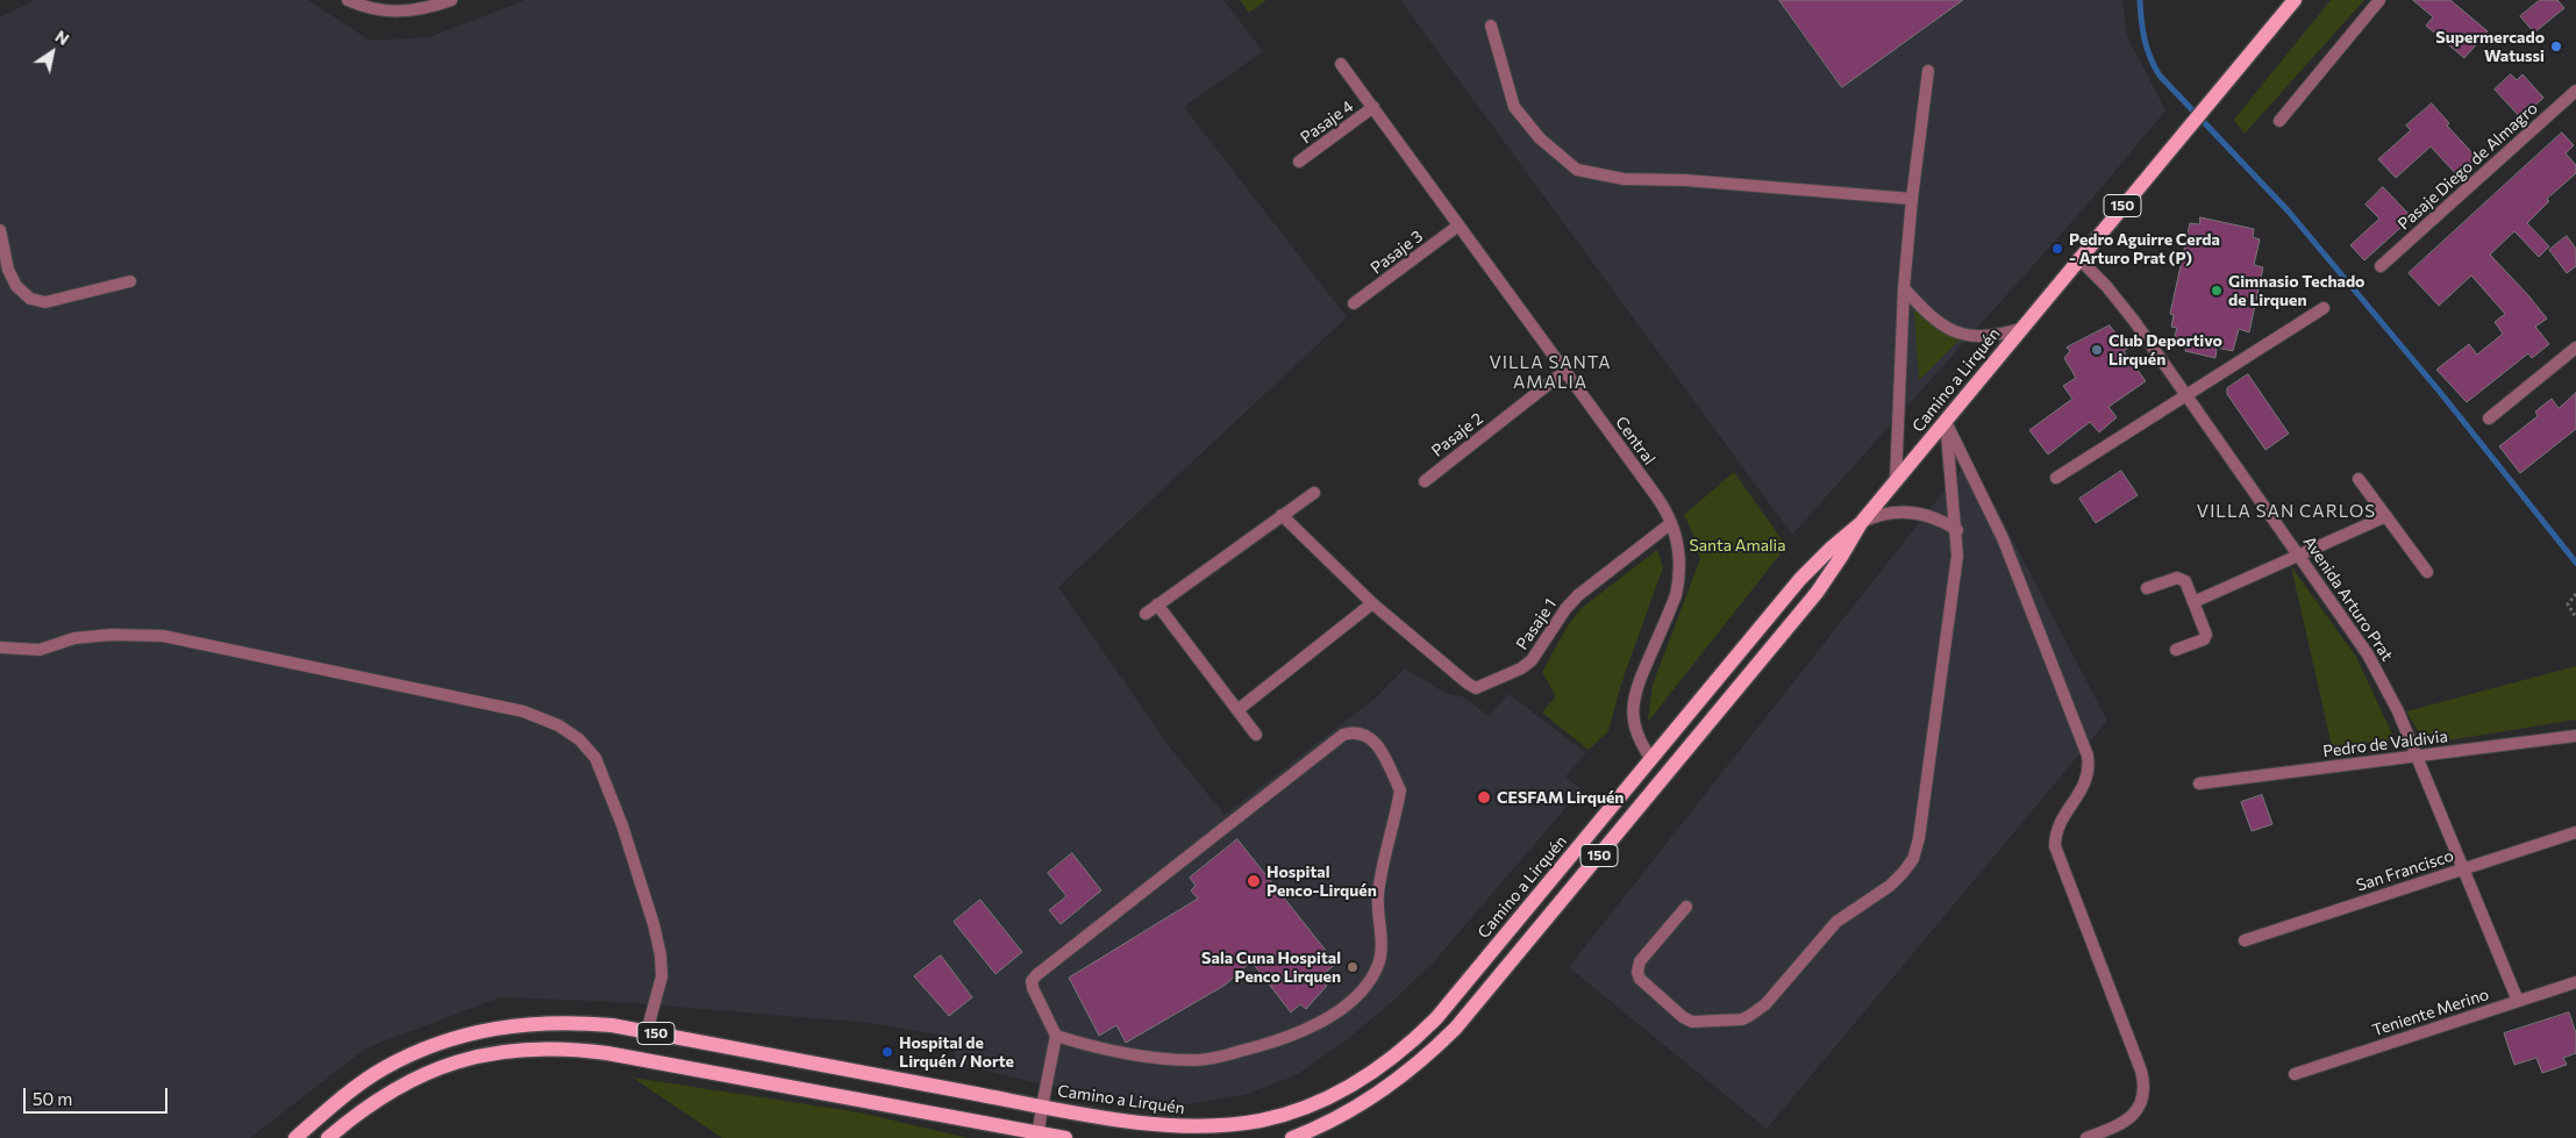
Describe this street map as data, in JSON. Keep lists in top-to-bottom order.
{
  "streets": {
    "main road": ["150", "Camino a Lirquén"],
    "street": [
      "Pasaje 4",
      "Pasaje Diego de Almagro",
      "Pasaje 3",
      "Pasaje 2",
      "Central",
      "Avenida Arturo Prat",
      "Pasaje 1",
      "Pedro de Valdivia",
      "San Francisco",
      "Teniente Merino"
    ]
  },
  "crossings": [
    ["Pasaje 4", "Central"],
    ["150", "Camino a Lirquén"],
    ["150", "Avenida Arturo Prat"],
    ["Pasaje 3", "Central"],
    ["Camino a Lirquén", "Central"],
    ["Camino a Lirquén", "Avenida Arturo Prat"],
    ["Pasaje 2", "Central"],
    ["Central", "Pasaje 1"],
    ["Avenida Arturo Prat", "Pedro de Valdivia"],
    ["Avenida Arturo Prat", "San Francisco"],
    ["Avenida Arturo Prat", "Teniente Merino"]
  ],
  "districts": ["VILLA SANTA AMALIA", "VILLA SAN CARLOS"],
  "parks": ["Santa Amalia"],
  "places": [
    "Supermercado Watussi",
    "Pedro Aguirre Cerda - Arturo Prat (P)",
    "Gimnasio Techado de Lirquen",
    "Club Deportivo Lirquén",
    "CESFAM Lirquén",
    "Hospital Penco-Lirquén",
    "Sala Cuna Hospital Penco Lirquen",
    "Hospital de Lirquén / Norte"
  ],
  "scale_bar": "50 m",
  "north": "top right"
}
